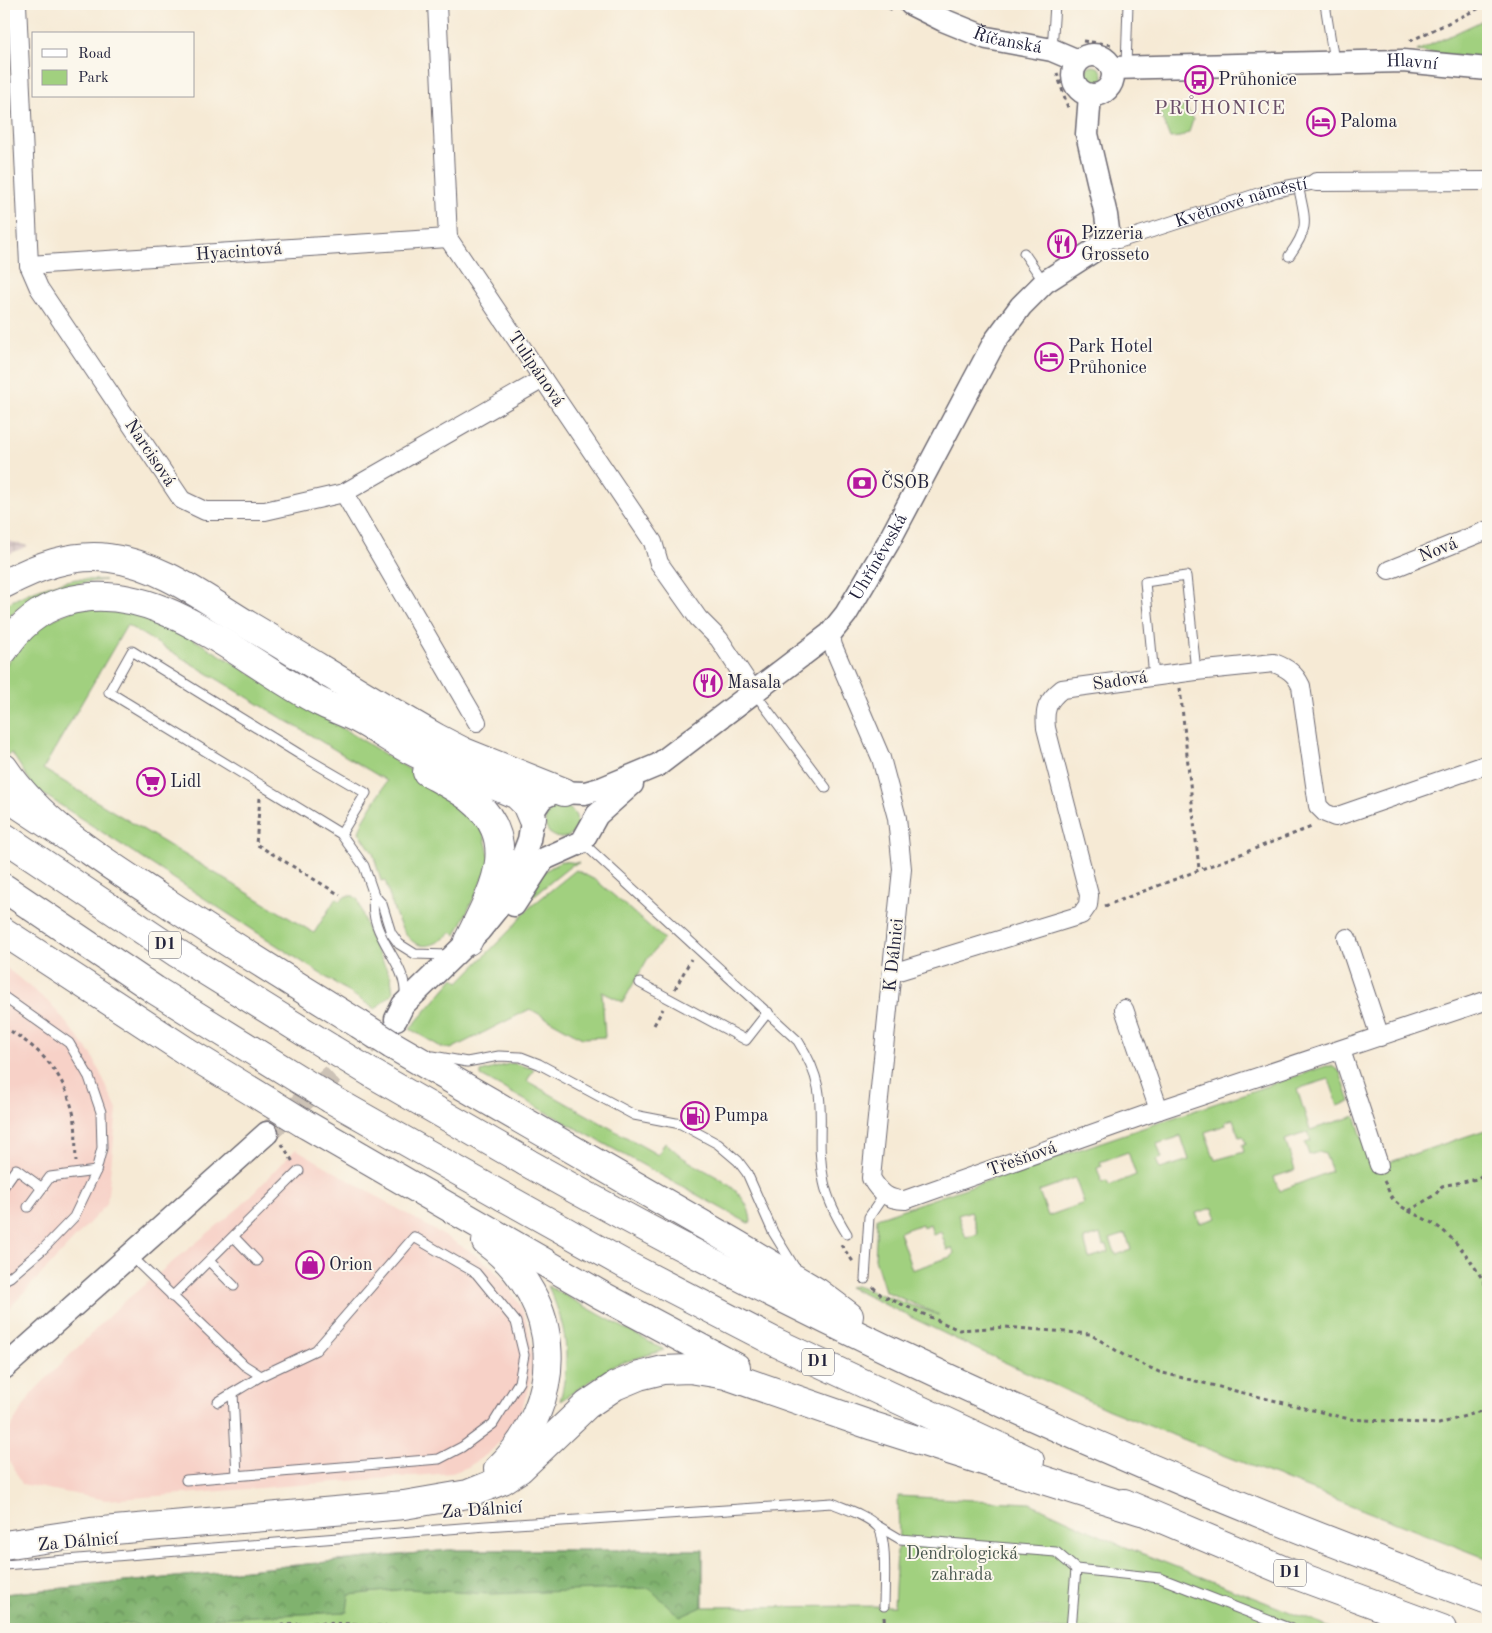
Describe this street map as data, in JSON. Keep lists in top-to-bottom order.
{
  "streets": {
    "highway": ["D1"],
    "street": [
      "Říčanská",
      "Hlavní",
      "Květnové náměstí",
      "Hyacintová",
      "Tulipánová",
      "Narcisová",
      "Nová",
      "Uhříněveská",
      "Sadová",
      "K Dálnici",
      "Třešňová"
    ],
    "lane": ["Za Dálnicí"]
  },
  "crossings": [
    ["Květnové náměstí", "Uhříněveská"],
    ["Hyacintová", "Tulipánová"],
    ["Hyacintová", "Narcisová"],
    ["Tulipánová", "Narcisová"],
    ["Tulipánová", "Uhříněveská"],
    ["Uhříněveská", "K Dálnici"],
    ["K Dálnici", "Třešňová"]
  ],
  "districts": ["PRŮHONICE"],
  "parks": ["Dendrologická zahrada"],
  "places": {
    "bus stop": ["Průhonice"],
    "hotel": ["Paloma", "Park Hotel Průhonice"],
    "restaurant": ["Pizzeria Grosseto", "Masala"],
    "bank": ["ČSOB"],
    "supermarket": ["Lidl"],
    "fuel station": ["Pumpa"],
    "shop": ["Orion"]
  },
  "legend": ["Road", "Park"]
}
